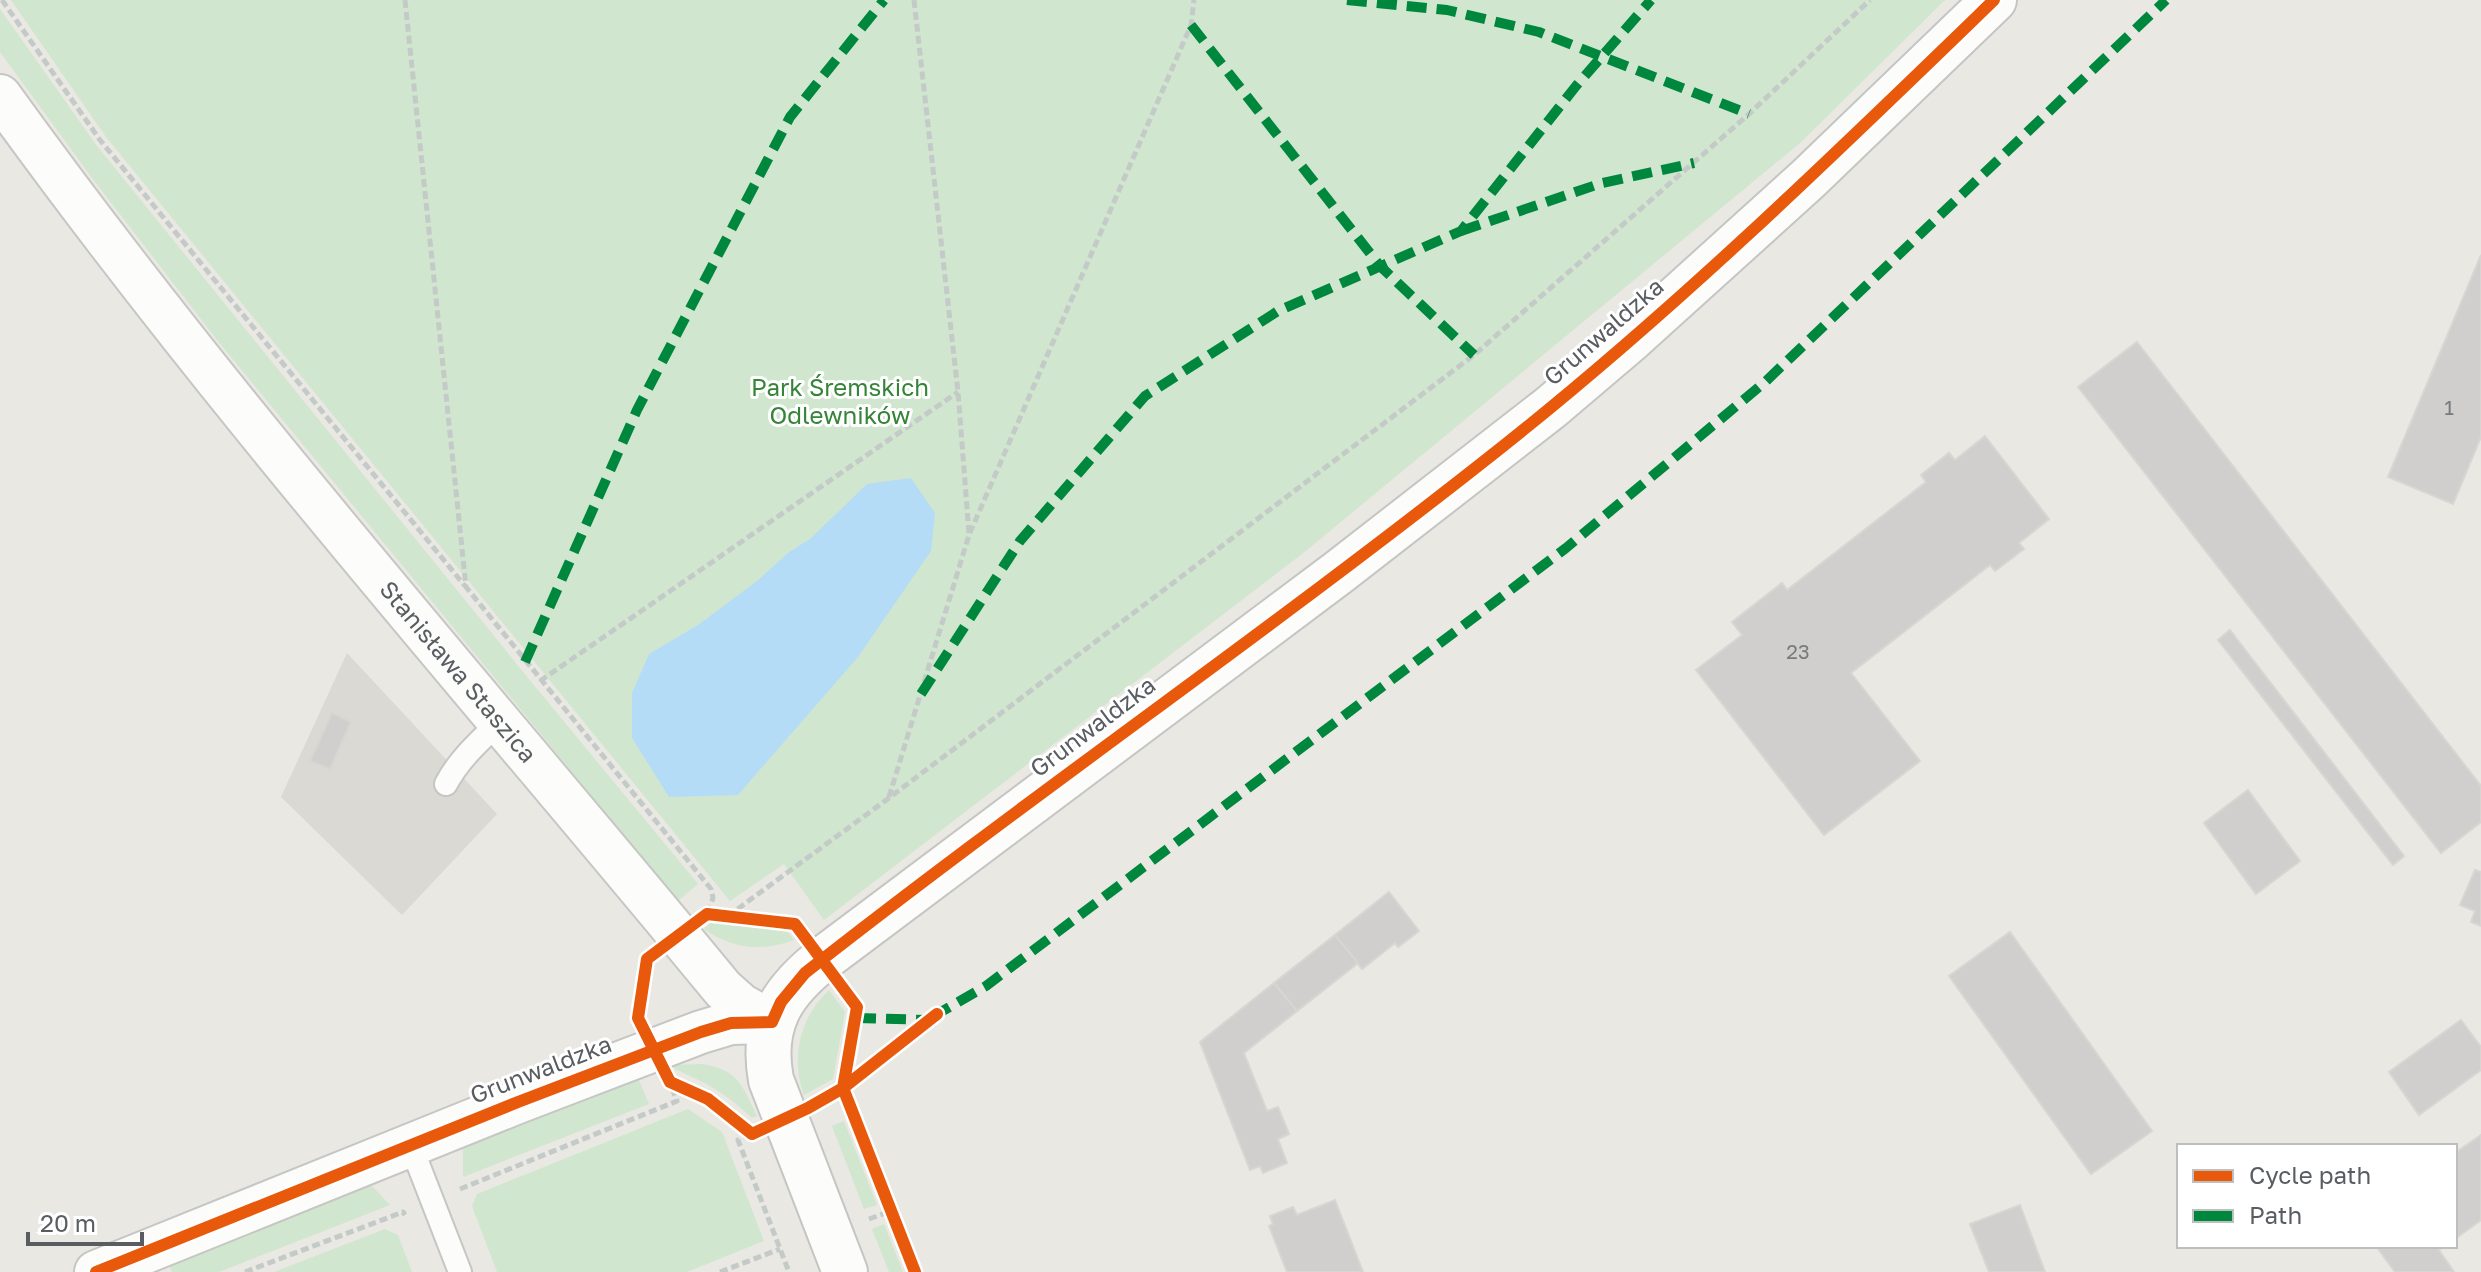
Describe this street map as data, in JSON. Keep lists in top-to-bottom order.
{
  "streets": {
    "main road": ["Grunwaldzka"],
    "street": ["Stanisława Staszica"]
  },
  "crossings": [
    ["Grunwaldzka", "Stanisława Staszica"]
  ],
  "parks": ["Park Śremskich Odlewników"],
  "house_numbers": ["1", "23"],
  "legend": ["Cycle path", "Path"],
  "scale_bar": "20 m"
}
